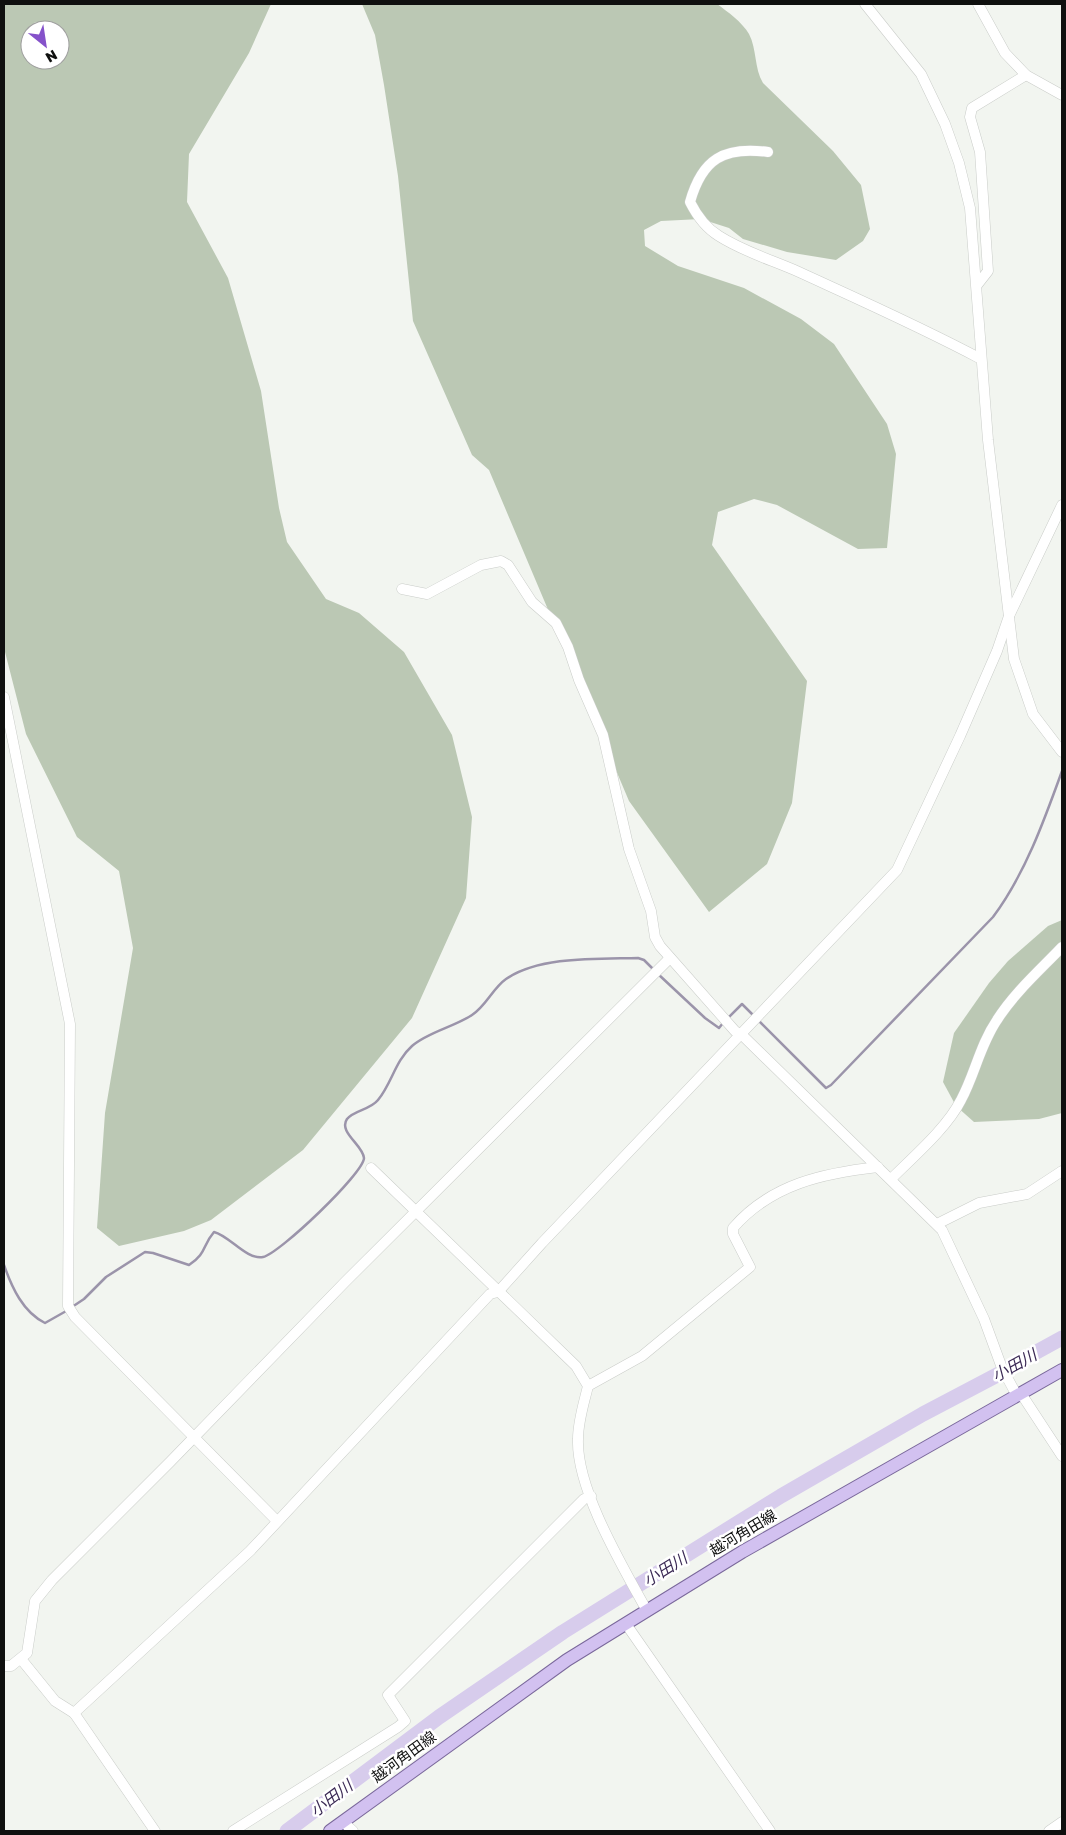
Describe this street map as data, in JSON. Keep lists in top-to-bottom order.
{
  "streets": {
    "main road": ["越河角田線"]
  },
  "water": ["小田川"],
  "north": "bottom right"
}
